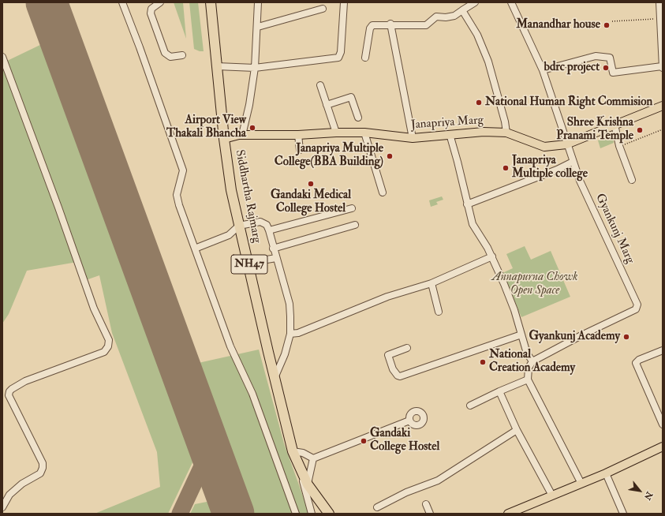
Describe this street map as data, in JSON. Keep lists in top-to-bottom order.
{
  "streets": {
    "highway": ["Siddhartha Rajmarg", "NH47"],
    "main road": ["Janapriya Marg"],
    "street": ["Gyankunj Marg"]
  },
  "crossings": [
    ["Janapriya Marg", "Siddhartha Rajmarg"],
    ["Janapriya Marg", "Gyankunj Marg"]
  ],
  "parks": ["Annapurna Chowk Open Space"],
  "places": [
    "Manandhar house",
    "bdrc project",
    "National Human Right Commision",
    "Airport View Thakali Bhancha",
    "Shree Krishna Pranami Temple",
    "Janapriya Multiple College(BBA Building)",
    "Janapriya Multiple college",
    "Gandaki Medical College Hostel",
    "Gyankunj Academy",
    "National Creation Academy",
    "Gandaki College Hostel"
  ],
  "north": "bottom right"
}
